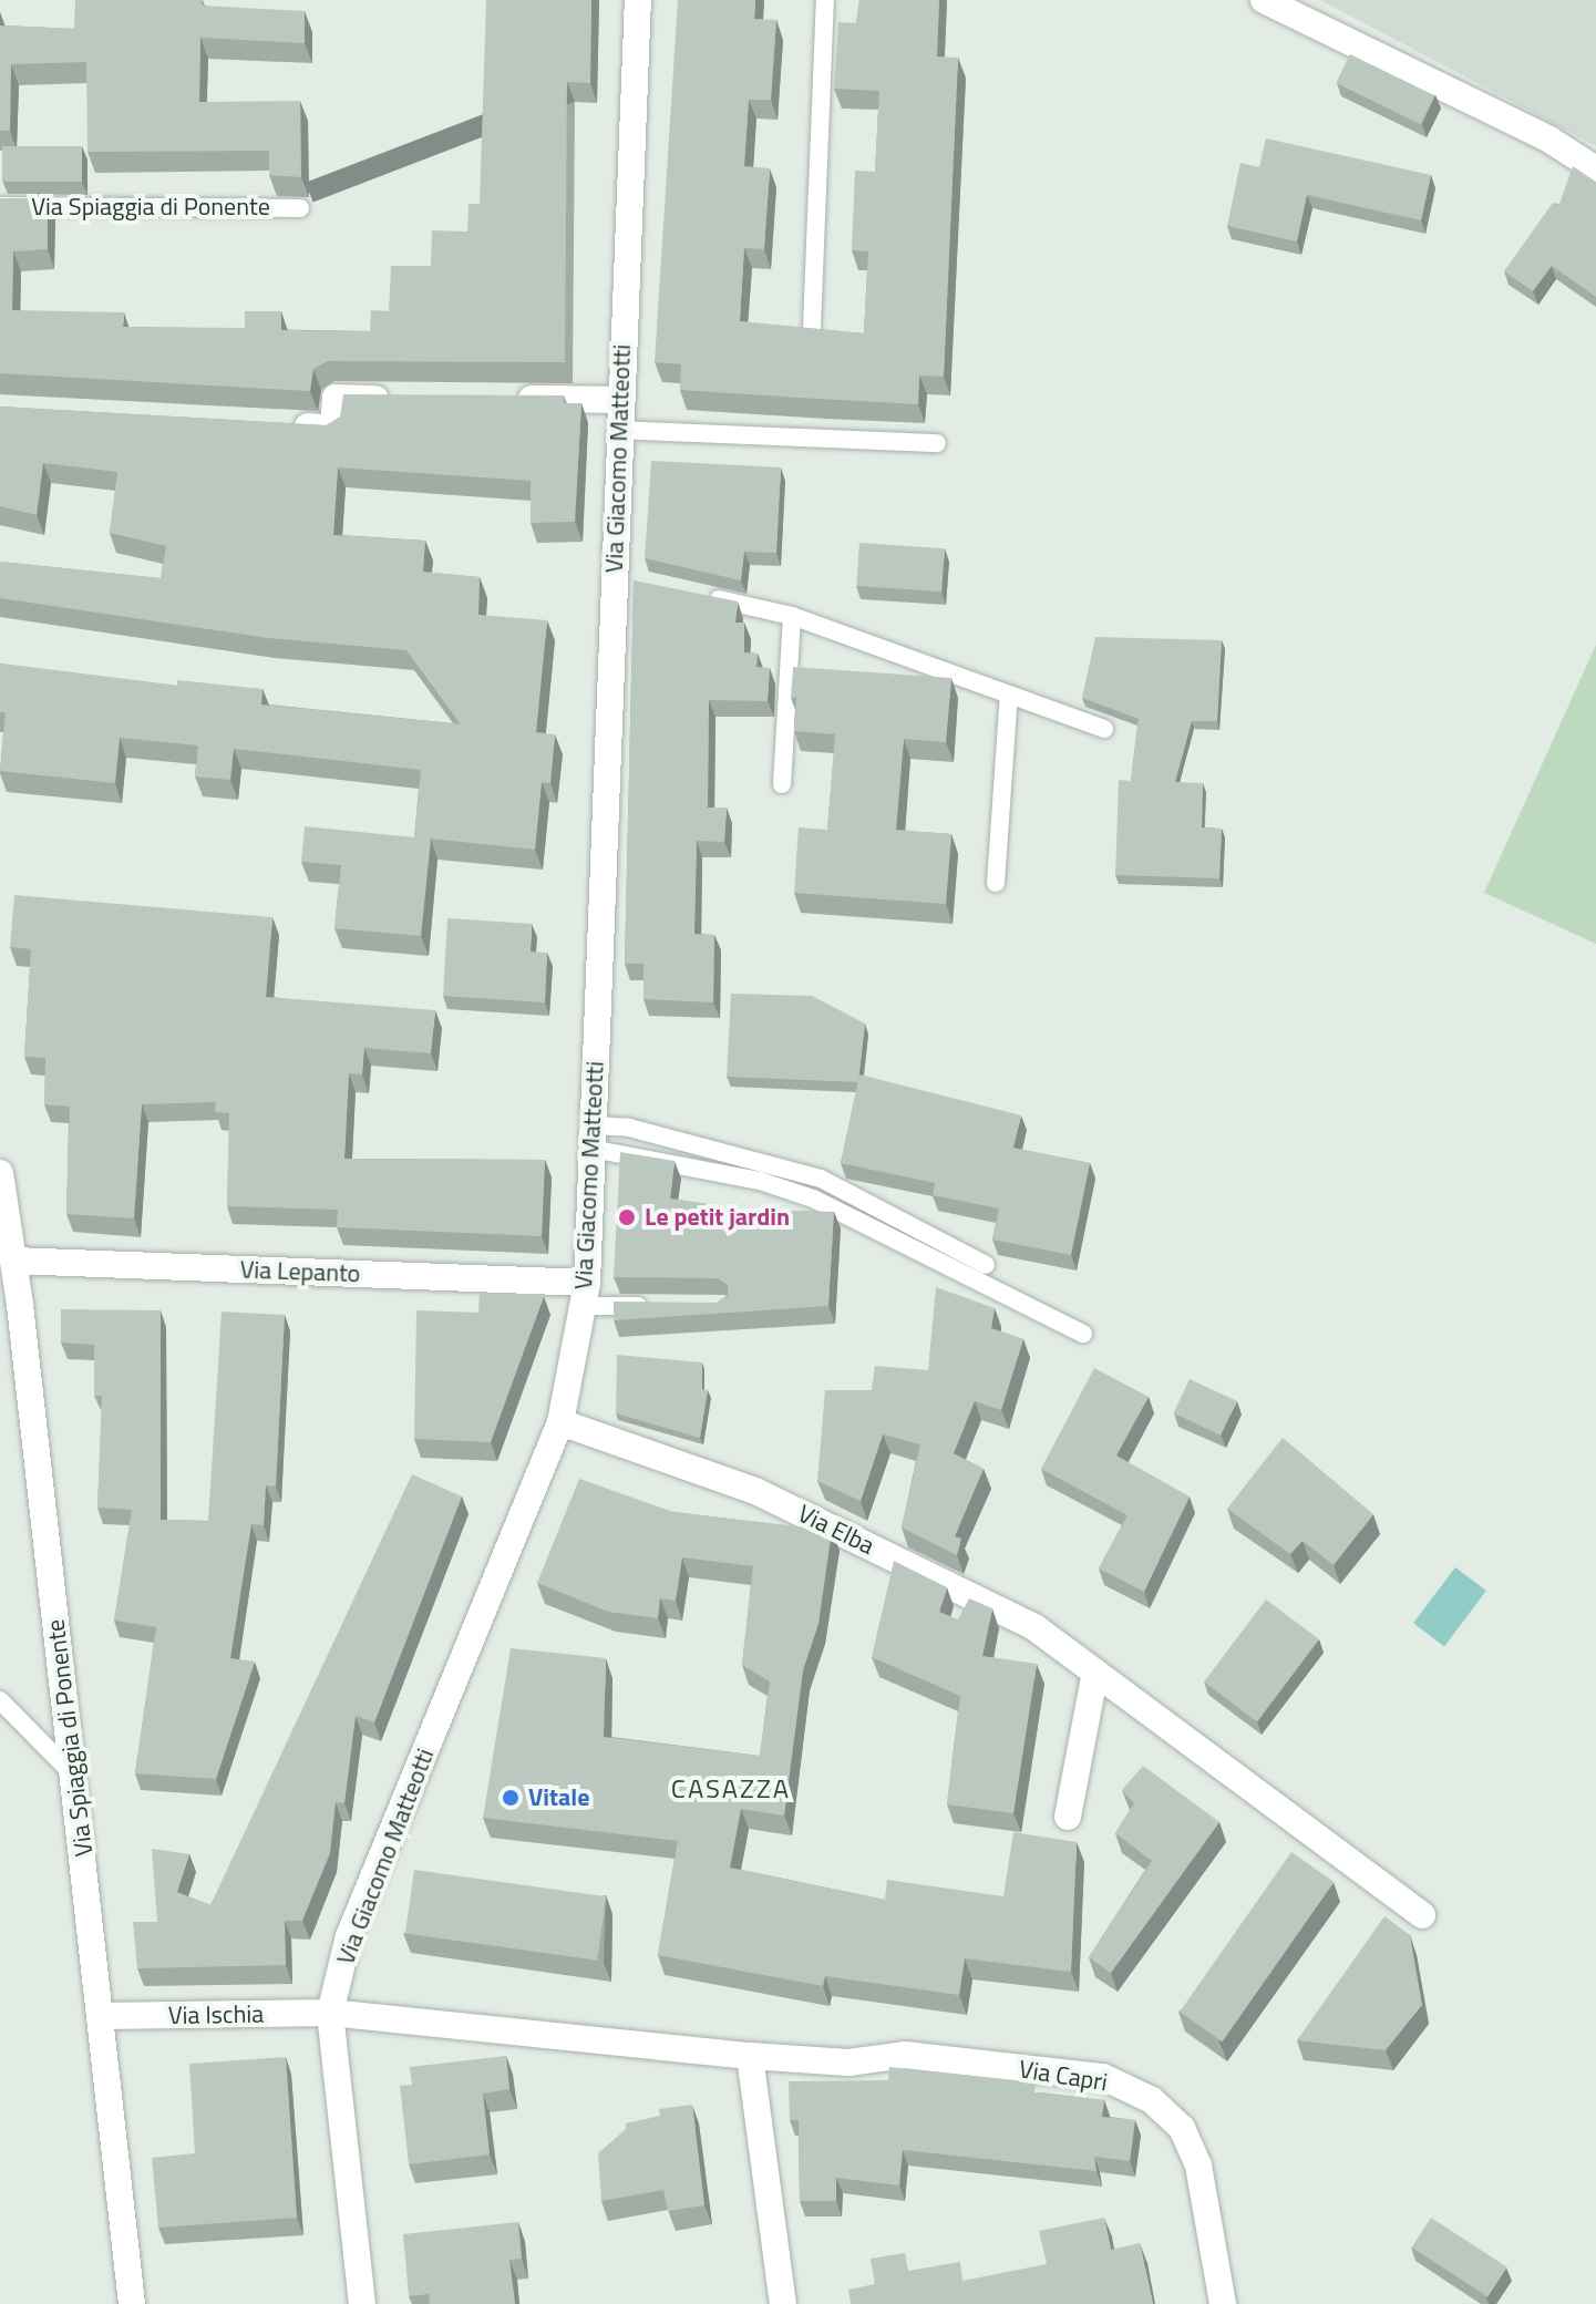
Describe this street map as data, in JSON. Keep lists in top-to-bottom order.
{
  "streets": {
    "street": [
      "Via Spiaggia di Ponente",
      "Via Giacomo Matteotti",
      "Via Lepanto",
      "Via Elba",
      "Via Ischia",
      "Via Capri"
    ]
  },
  "crossings": [
    ["Via Spiaggia di Ponente", "Via Lepanto"],
    ["Via Spiaggia di Ponente", "Via Ischia"],
    ["Via Giacomo Matteotti", "Via Lepanto"],
    ["Via Giacomo Matteotti", "Via Elba"],
    ["Via Giacomo Matteotti", "Via Ischia"],
    ["Via Giacomo Matteotti", "Via Capri"],
    ["Via Ischia", "Via Capri"]
  ],
  "districts": ["CASAZZA"],
  "places": ["Le petit jardin", "Vitale"]
}
